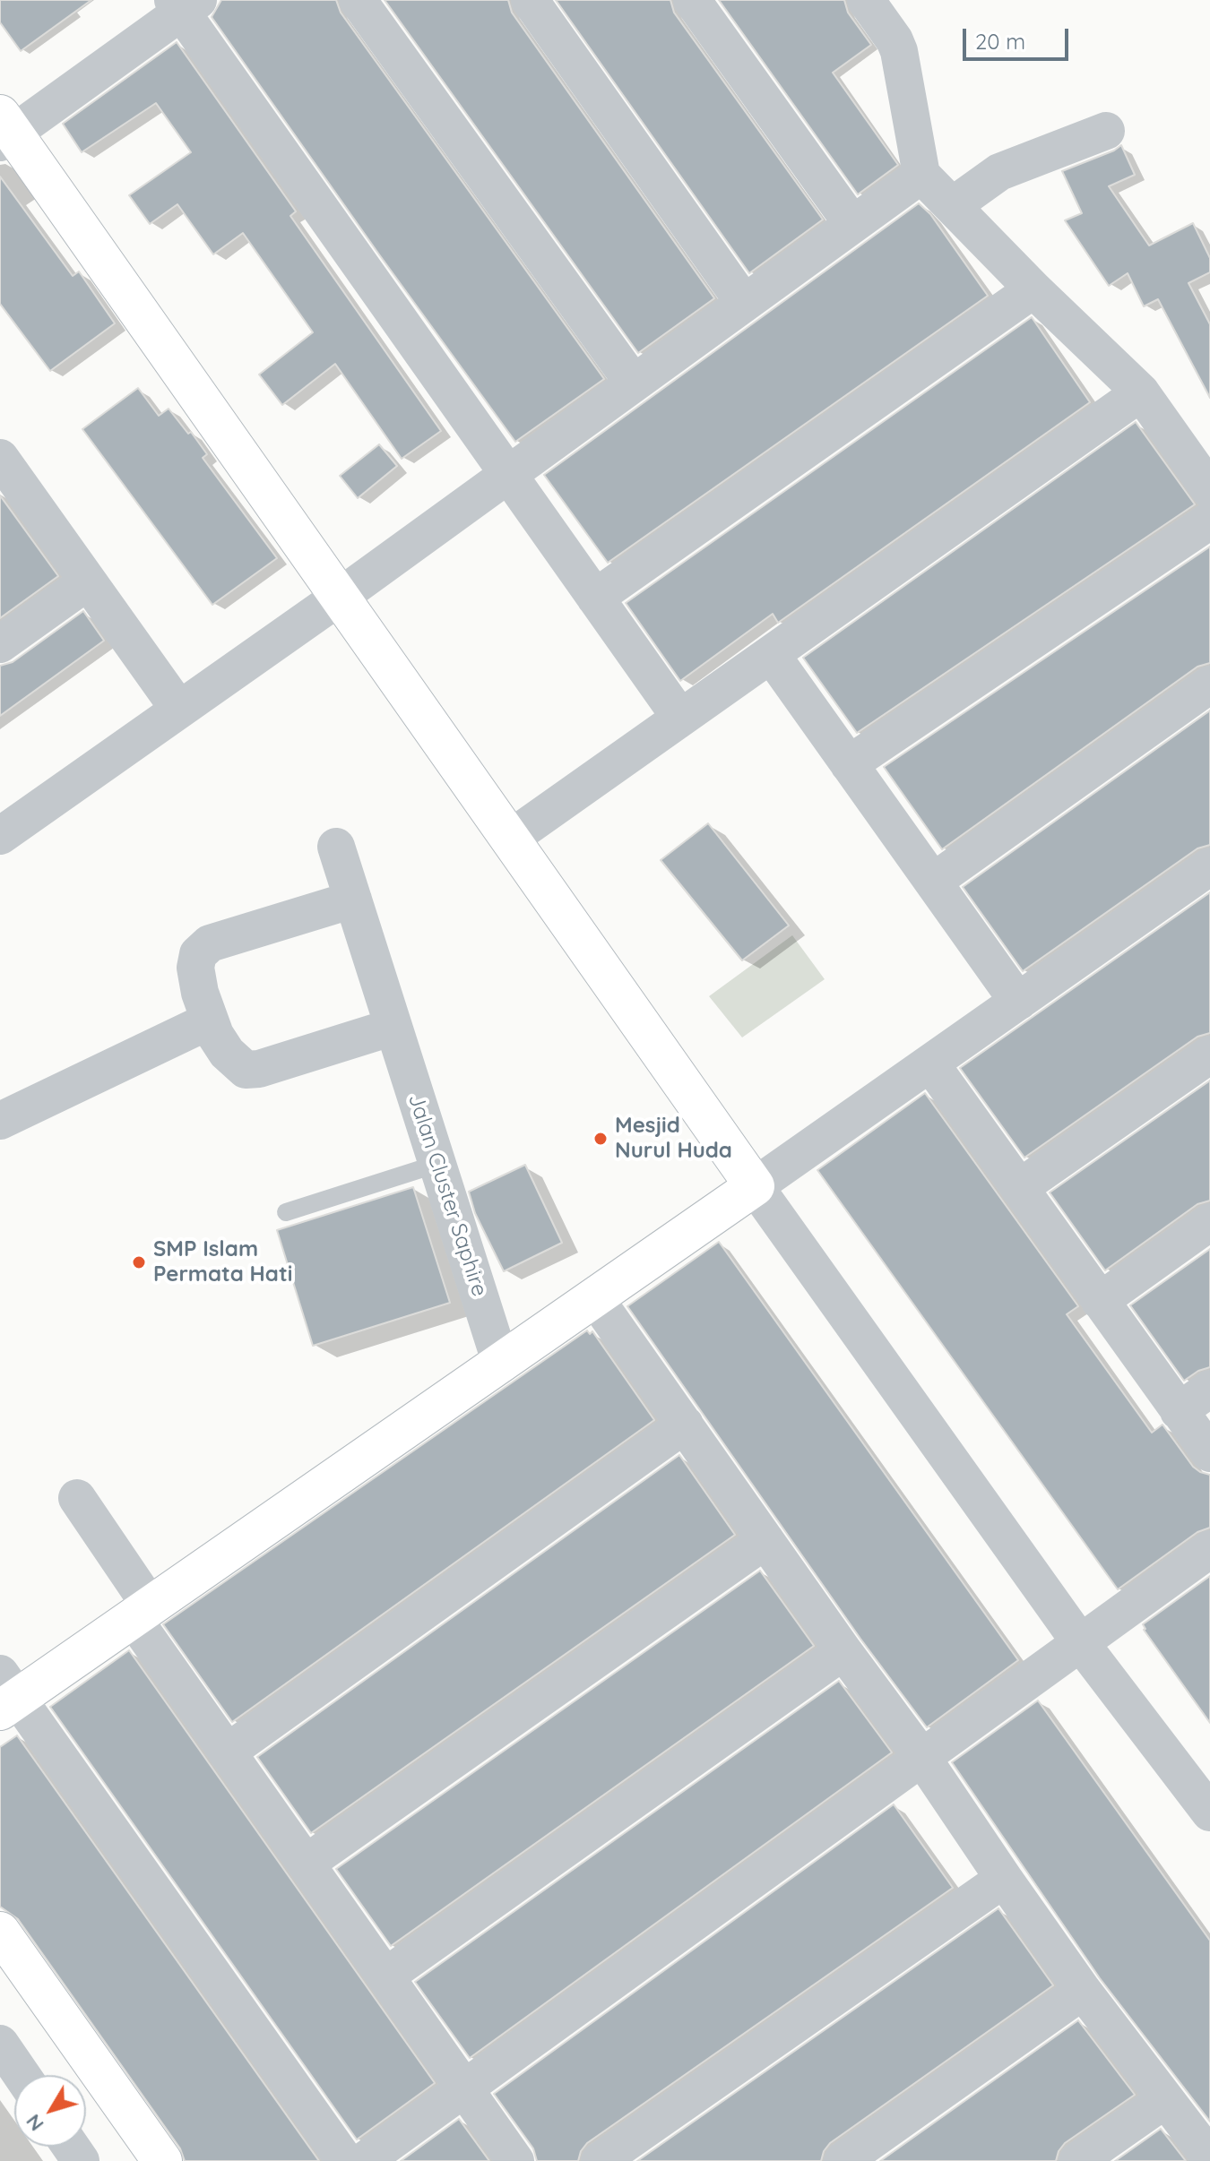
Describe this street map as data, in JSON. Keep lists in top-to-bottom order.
{
  "streets": {
    "street": ["Jalan Cluster Saphire"]
  },
  "places": ["Mesjid Nurul Huda", "SMP Islam Permata Hati"],
  "scale_bar": "20 m",
  "north": "bottom left"
}
